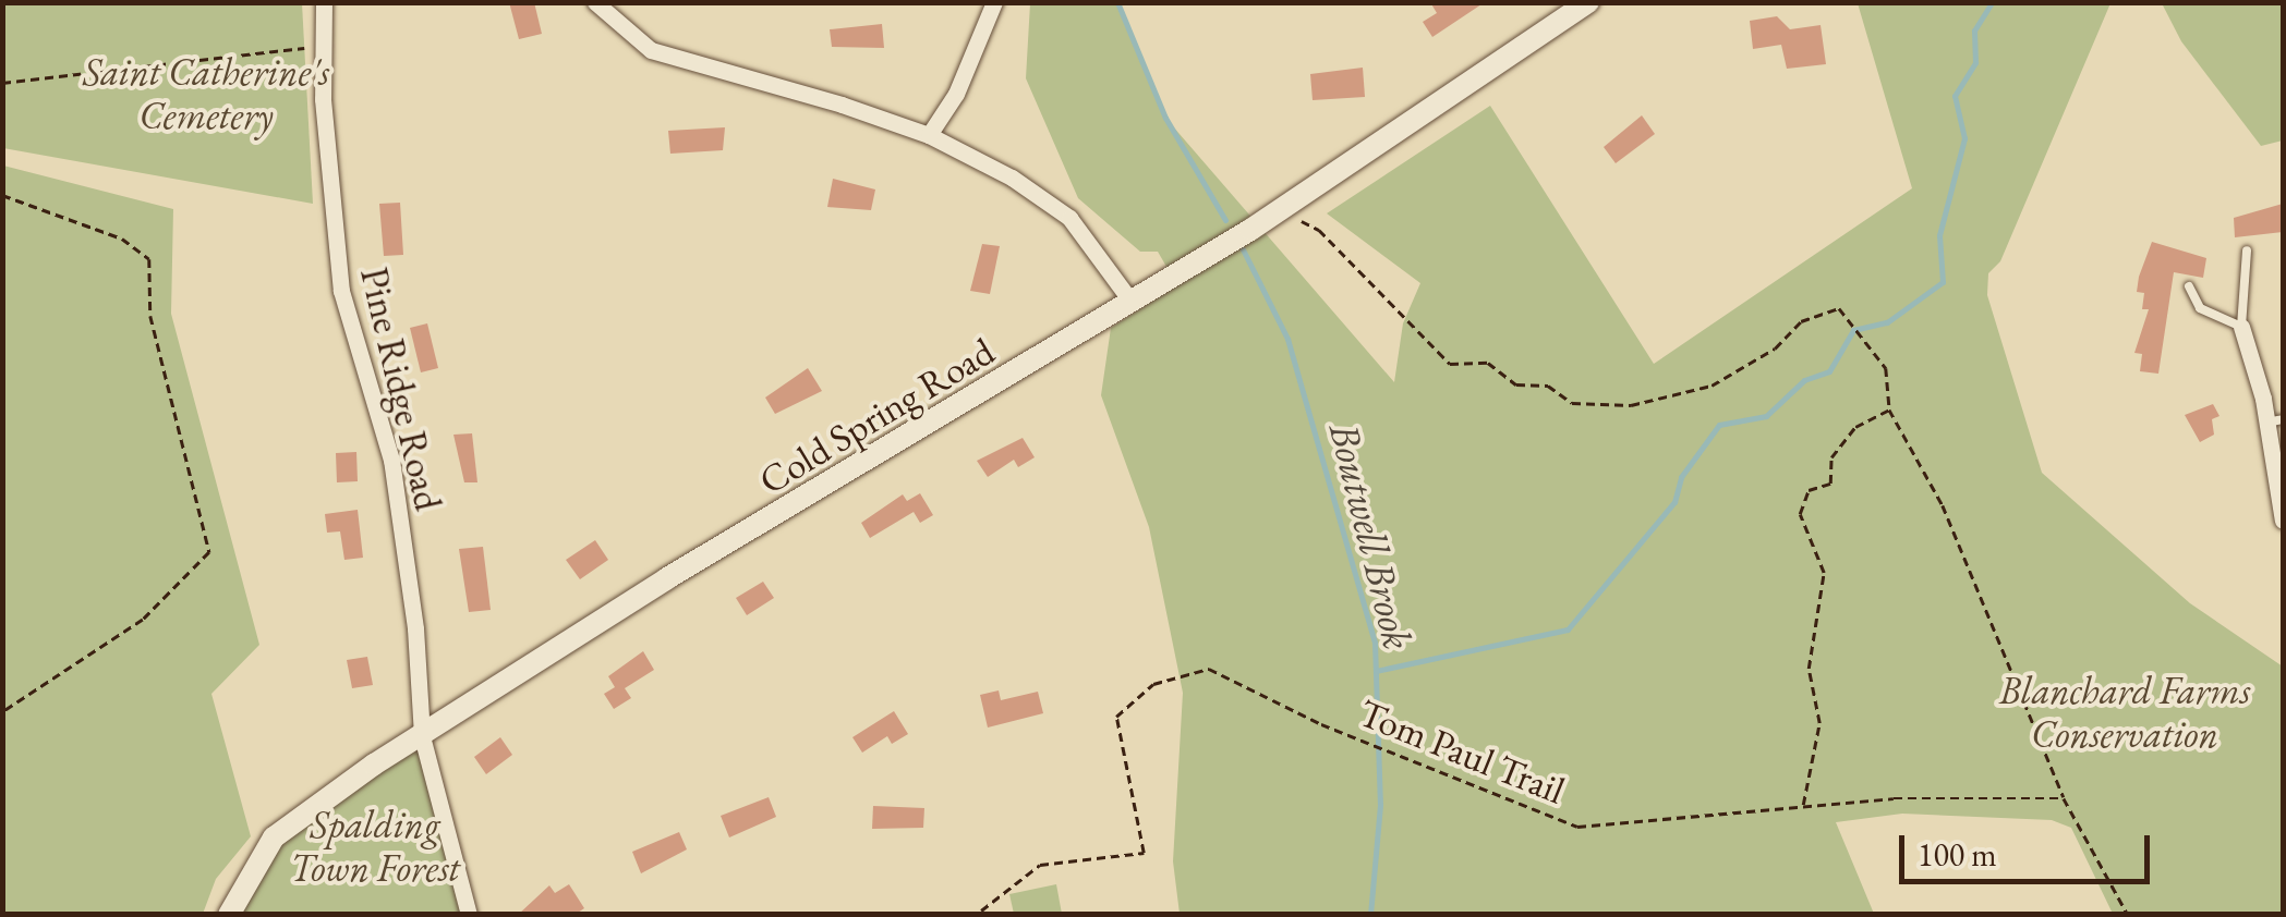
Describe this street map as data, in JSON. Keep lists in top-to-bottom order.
{
  "streets": {
    "street": ["Pine Ridge Road", "Cold Spring Road"],
    "path": ["Tom Paul Trail"]
  },
  "crossings": [
    ["Pine Ridge Road", "Cold Spring Road"]
  ],
  "water": ["Boutwell Brook"],
  "parks": ["Saint Catherine's Cemetery", "Blanchard Farms Conservation", "Spalding Town Forest"],
  "scale_bar": "100 m"
}
